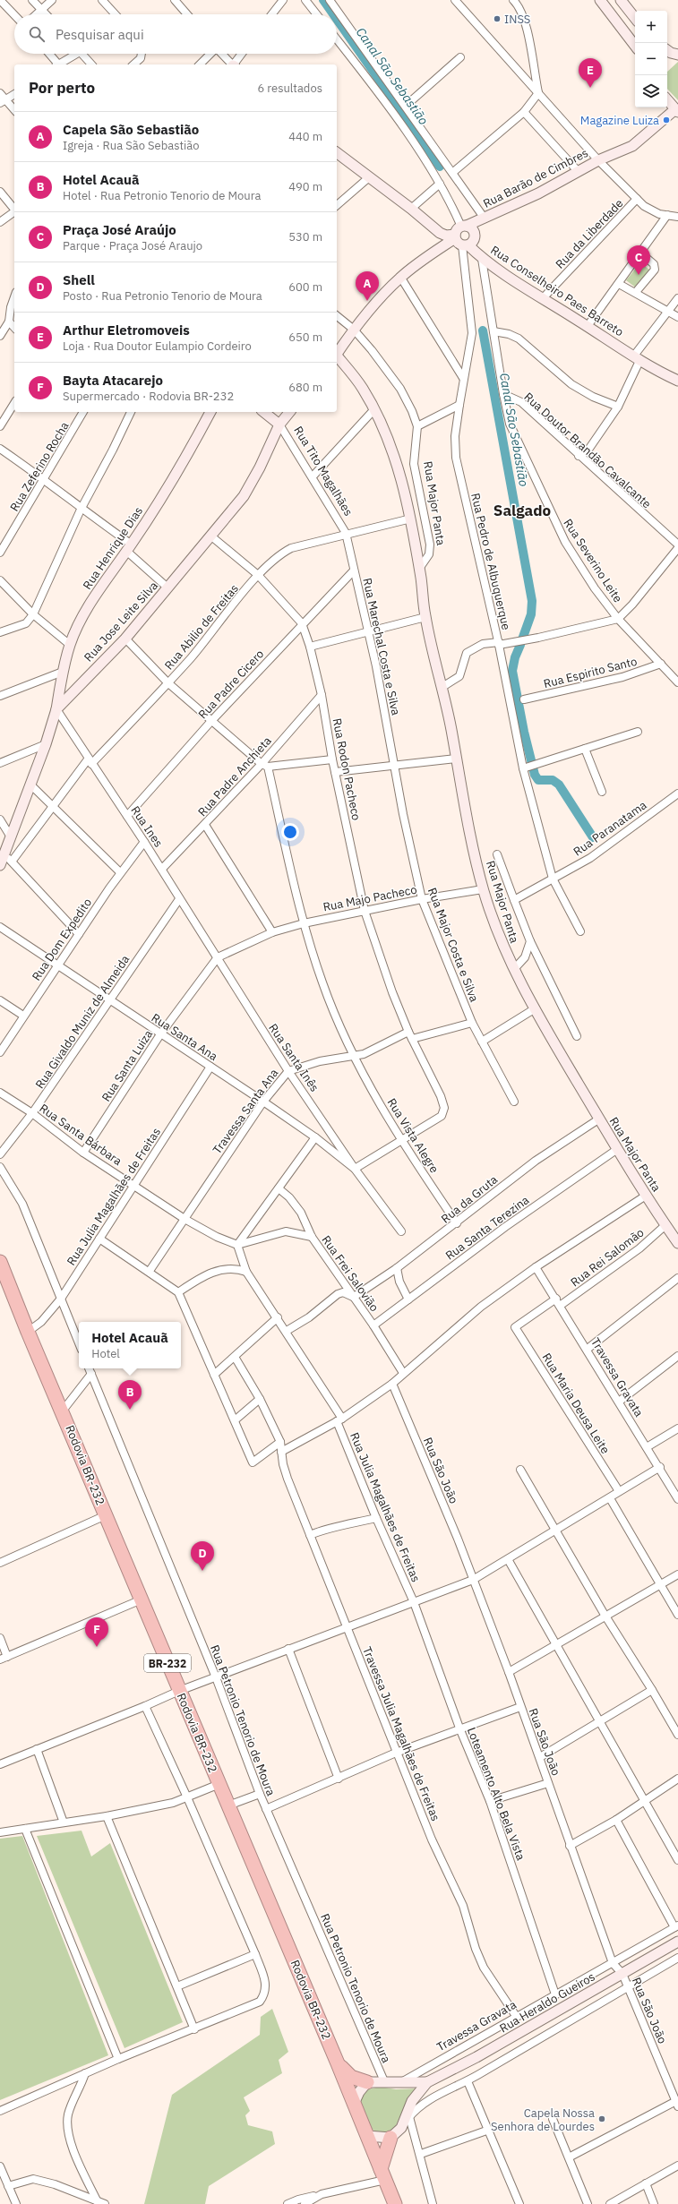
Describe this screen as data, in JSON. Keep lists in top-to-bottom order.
{
  "streets": {
    "highway": ["Rodovia BR-232", "BR-232"],
    "main road": [
      "Rua Barão de Cimbres",
      "Rua Conselheiro Paes Barreto",
      "Rua Tito Magalhães",
      "Rua Major Panta",
      "Rua Henrique Dias",
      "Rua Jose Leite Silva",
      "Rua Heraldo Gueiros"
    ],
    "street": [
      "Rua da Liberdade",
      "Rua Doutor Brandão Cavalcante",
      "Rua Zeferino Rocha",
      "Rua Severino Leite",
      "Rua Pedro de Albuquerque",
      "Rua Abilio de Freitas",
      "Rua Marechal Costa e Silva",
      "Rua Espirito Santo",
      "Rua Padre Cicero",
      "Rua Rodon Pacheco",
      "Rua Padre Anchieta",
      "Rua Ines",
      "Rua Paranatama",
      "Rua Majo Pacheco",
      "Rua Dom Expedito",
      "Rua Major Costa e Silva",
      "Rua Givaldo Muniz de Almeida",
      "Rua Santa Ana",
      "Rua Santa Inês",
      "Rua Santa Luiza",
      "Travessa Santa Ana",
      "Rua Santa Bárbara",
      "Rua Vista Alegre",
      "Rua Julia Magalhães de Freitas",
      "Rua da Gruta",
      "Rua Santa Terezina",
      "Rua Rei Salomão",
      "Rua Frei Salovião",
      "Travessa Gravata",
      "Rua Maria Deusa Leite",
      "Rua São João",
      "Rua Petronio Tenorio de Moura",
      "Travessa Julia Magalhães de Freitas",
      "Loteamento Alto Bela Vista"
    ]
  },
  "crossings": [
    ["Rua Barão de Cimbres", "Rua Conselheiro Paes Barreto"],
    ["Rua Barão de Cimbres", "Rua Pedro de Albuquerque"],
    ["Rua da Liberdade", "Rua Conselheiro Paes Barreto"],
    ["Rua Conselheiro Paes Barreto", "Rua Pedro de Albuquerque"],
    ["Rua Doutor Brandão Cavalcante", "Rua Severino Leite"],
    ["Rua Tito Magalhães", "Rua Jose Leite Silva"],
    ["Rua Tito Magalhães", "Rua Abilio de Freitas"],
    ["Rua Tito Magalhães", "Rua Marechal Costa e Silva"],
    ["Rua Major Panta", "Rua Abilio de Freitas"],
    ["Rua Major Panta", "Rua Majo Pacheco"],
    ["Rua Major Panta", "Rua da Gruta"],
    ["Rua Major Panta", "Rua Santa Terezina"],
    ["Rua Major Panta", "Rua Rei Salomão"],
    ["Rua Henrique Dias", "Rua Jose Leite Silva"],
    ["Rua Henrique Dias", "Rua Ines"],
    ["Rua Severino Leite", "Rua Espirito Santo"],
    ["Rua Pedro de Albuquerque", "Rua Paranatama"],
    ["Rua Jose Leite Silva", "Rua Abilio de Freitas"],
    ["Rua Jose Leite Silva", "Rua Rodon Pacheco"],
    ["Rua Jose Leite Silva", "Rua Ines"],
    ["Rua Abilio de Freitas", "Rua Marechal Costa e Silva"],
    ["Rua Abilio de Freitas", "Rua Rodon Pacheco"],
    ["Rua Abilio de Freitas", "Rua Ines"],
    ["Rua Marechal Costa e Silva", "Rua Padre Cicero"],
    ["Rua Marechal Costa e Silva", "Rua Major Costa e Silva"],
    ["Rua Padre Cicero", "Rua Rodon Pacheco"],
    ["Rua Padre Cicero", "Rua Ines"],
    ["Rua Rodon Pacheco", "Rua Padre Anchieta"],
    ["Rua Rodon Pacheco", "Rua Majo Pacheco"],
    ["Rua Rodon Pacheco", "Travessa Santa Ana"],
    ["Rua Padre Anchieta", "Rua Ines"],
    ["Rua Padre Anchieta", "Rua Vista Alegre"],
    ["Rua Ines", "Rua Dom Expedito"],
    ["Rua Ines", "Rua Givaldo Muniz de Almeida"],
    ["Rua Ines", "Rua Santa Inês"],
    ["Rua Ines", "Rua Santa Luiza"],
    ["Rua Majo Pacheco", "Rua Major Costa e Silva"],
    ["Rua Majo Pacheco", "Rua Vista Alegre"],
    ["Rua Dom Expedito", "Rua Santa Ana"],
    ["Rua Givaldo Muniz de Almeida", "Rua Santa Ana"],
    ["Rua Givaldo Muniz de Almeida", "Rua Santa Bárbara"],
    ["Rua Santa Ana", "Rua Santa Inês"],
    ["Rua Santa Ana", "Rua Santa Luiza"],
    ["Rua Santa Ana", "Travessa Santa Ana"],
    ["Rua Santa Ana", "Rua Julia Magalhães de Freitas"],
    ["Rua Santa Inês", "Rua Santa Luiza"],
    ["Rua Santa Inês", "Travessa Santa Ana"],
    ["Rua Santa Luiza", "Rua Santa Bárbara"],
    ["Travessa Santa Ana", "Rua Santa Bárbara"],
    ["Travessa Santa Ana", "Rua Vista Alegre"],
    ["Rua Santa Bárbara", "Rua Julia Magalhães de Freitas"],
    ["Rua Vista Alegre", "Rua da Gruta"],
    ["Rua Julia Magalhães de Freitas", "Rodovia BR-232"],
    ["Rua Julia Magalhães de Freitas", "Loteamento Alto Bela Vista"],
    ["Rua da Gruta", "Rua Frei Salovião"],
    ["Rua Santa Terezina", "Rua Frei Salovião"],
    ["Rua Rei Salomão", "Travessa Gravata"],
    ["Travessa Gravata", "Rua Maria Deusa Leite"],
    ["Travessa Gravata", "Rua São João"],
    ["Travessa Gravata", "Travessa Julia Magalhães de Freitas"],
    ["Travessa Gravata", "Loteamento Alto Bela Vista"],
    ["Travessa Gravata", "Rua Heraldo Gueiros"],
    ["Rua São João", "Rua Heraldo Gueiros"],
    ["Rua Petronio Tenorio de Moura", "Rua Heraldo Gueiros"]
  ],
  "districts": ["Salgado"],
  "water": ["Canal São Sebastião"],
  "places": ["INSS", "Magazine Luiza", "Capela Nossa Senhora de Lourdes"],
  "page": {
    "map_buttons": ["+", "−"],
    "search": "Pesquisar aqui",
    "pins": [
      "E",
      "C",
      "A",
      "B",
      "D",
      "F"
    ],
    "heading": ["Por perto", "6 resultados"],
    "list": [
      {
        "mark": "A",
        "name": "Capela São Sebastião",
        "note": "Igreja · Rua São Sebastião",
        "value": "440 m"
      },
      {
        "mark": "B",
        "name": "Hotel Acauã",
        "note": "Hotel · Rua Petronio Tenorio de Moura",
        "value": "490 m"
      },
      {
        "mark": "C",
        "name": "Praça José Araújo",
        "note": "Parque · Praça José Araujo",
        "value": "530 m"
      },
      {
        "mark": "D",
        "name": "Shell",
        "note": "Posto · Rua Petronio Tenorio de Moura",
        "value": "600 m"
      },
      {
        "mark": "E",
        "name": "Arthur Eletromoveis",
        "note": "Loja · Rua Doutor Eulampio Cordeiro",
        "value": "650 m"
      },
      {
        "mark": "F",
        "name": "Bayta Atacarejo",
        "note": "Supermercado · Rodovia BR-232",
        "value": "680 m"
      }
    ],
    "popup": ["Hotel Acauã", "Hotel"]
  }
}
